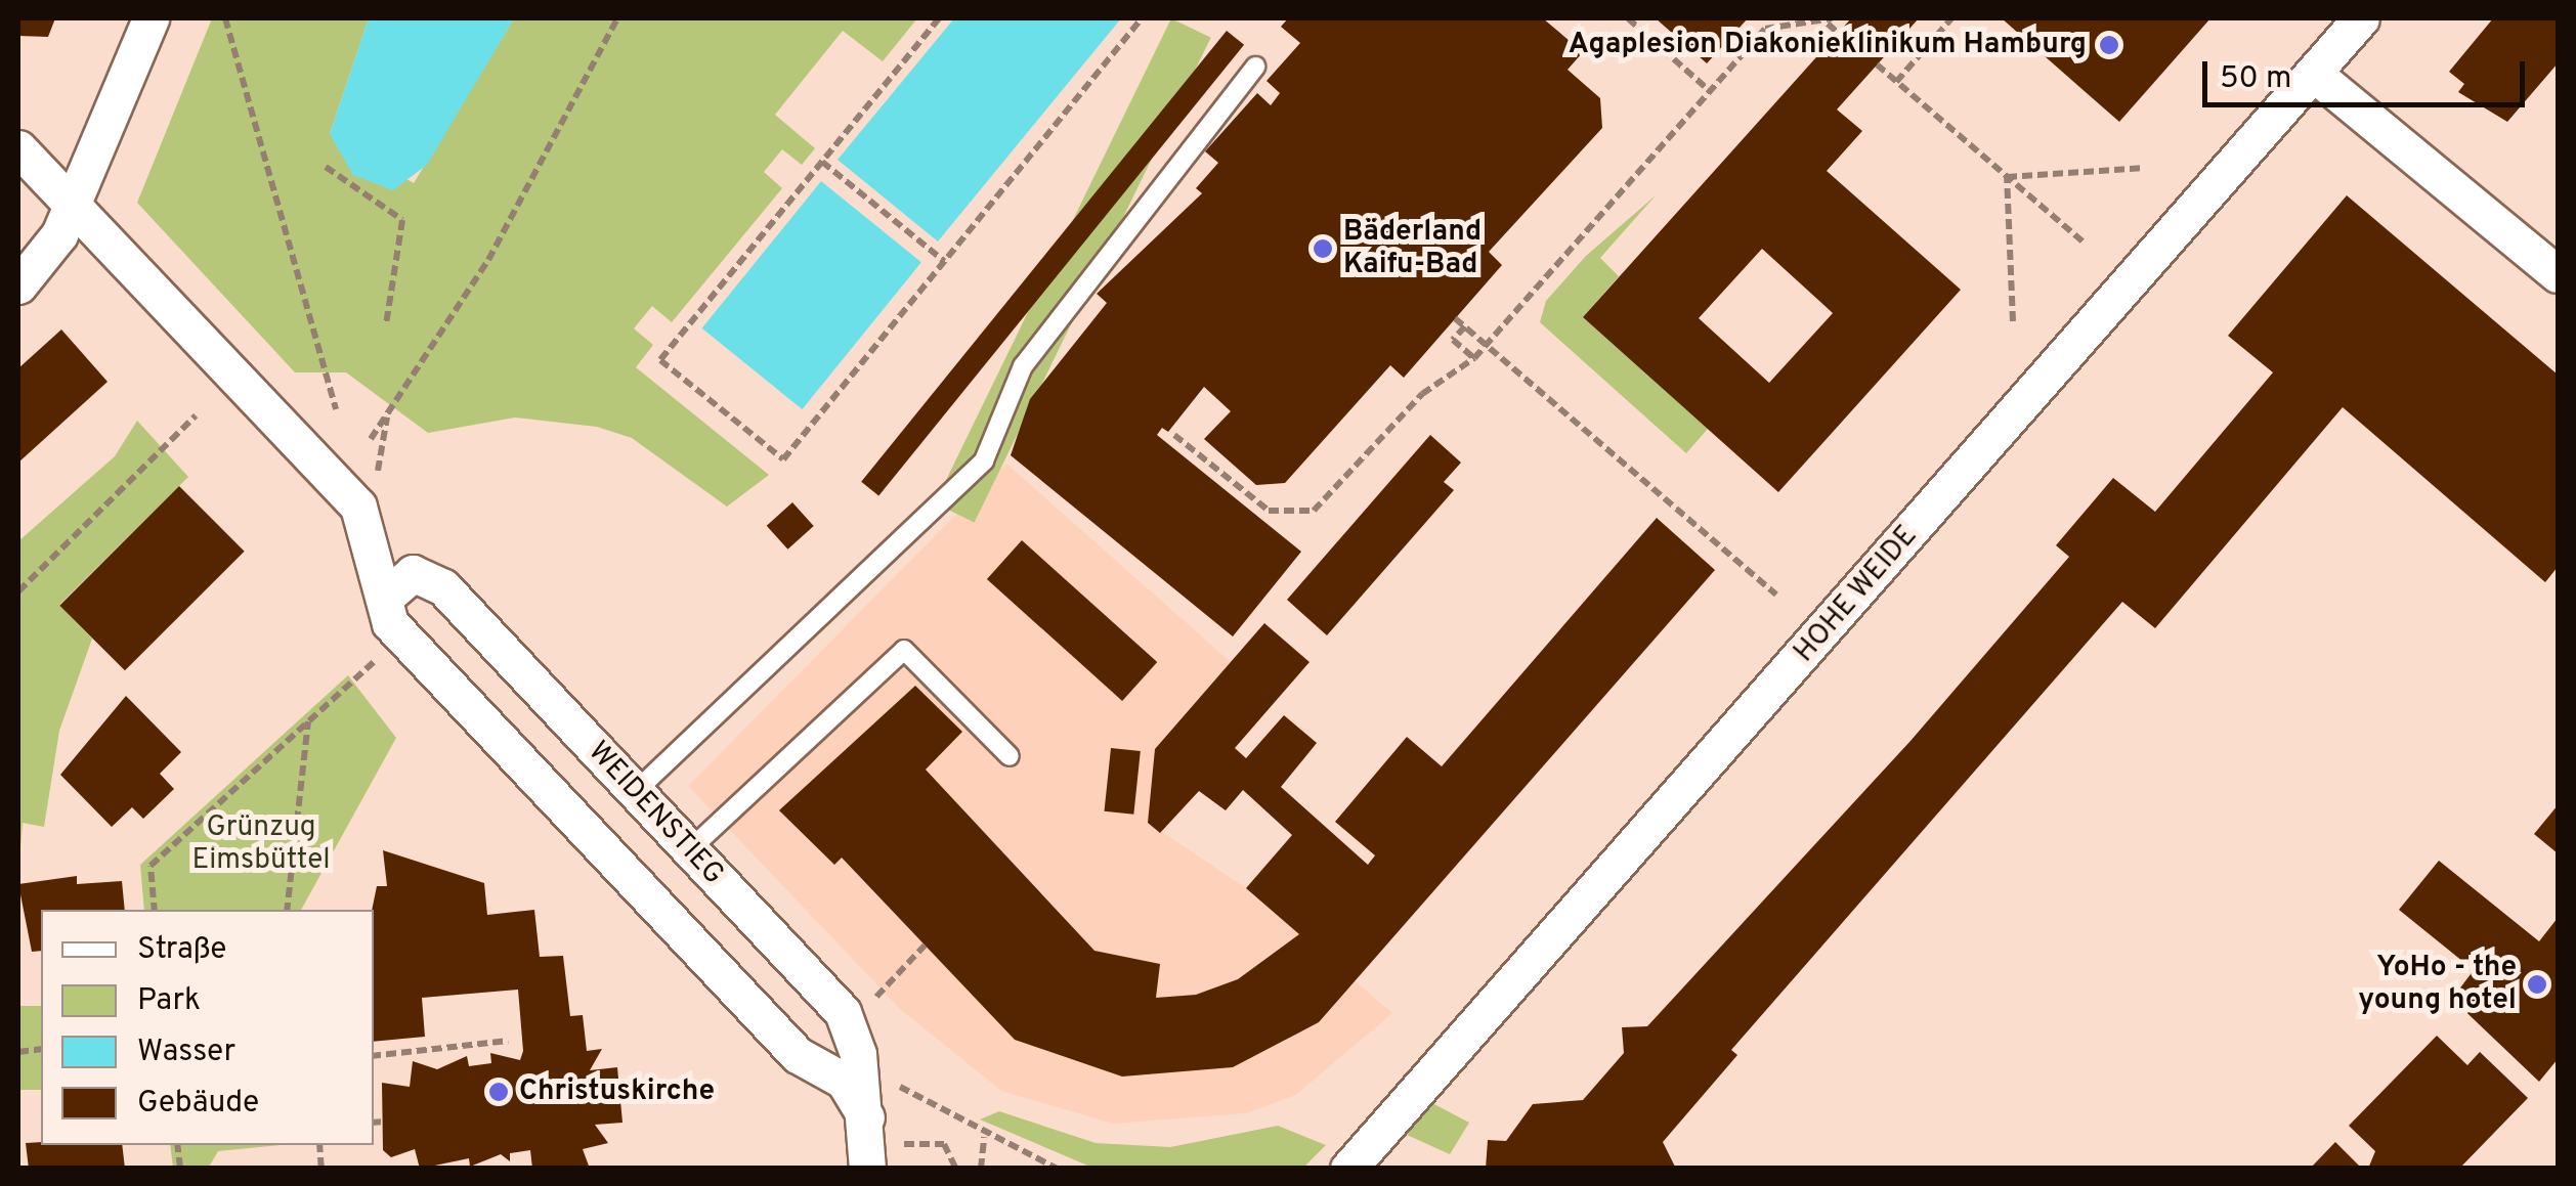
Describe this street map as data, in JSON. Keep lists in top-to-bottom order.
{
  "streets": {
    "street": ["HOHE WEIDE", "WEIDENSTIEG"]
  },
  "parks": ["Grünzug Eimsbüttel"],
  "places": [
    "Agaplesion Diakonieklinikum Hamburg",
    "Bäderland Kaifu-Bad",
    "YoHo - the young hotel",
    "Christuskirche"
  ],
  "legend": [
    "Straße",
    "Park",
    "Wasser",
    "Gebäude"
  ],
  "scale_bar": "50 m"
}
